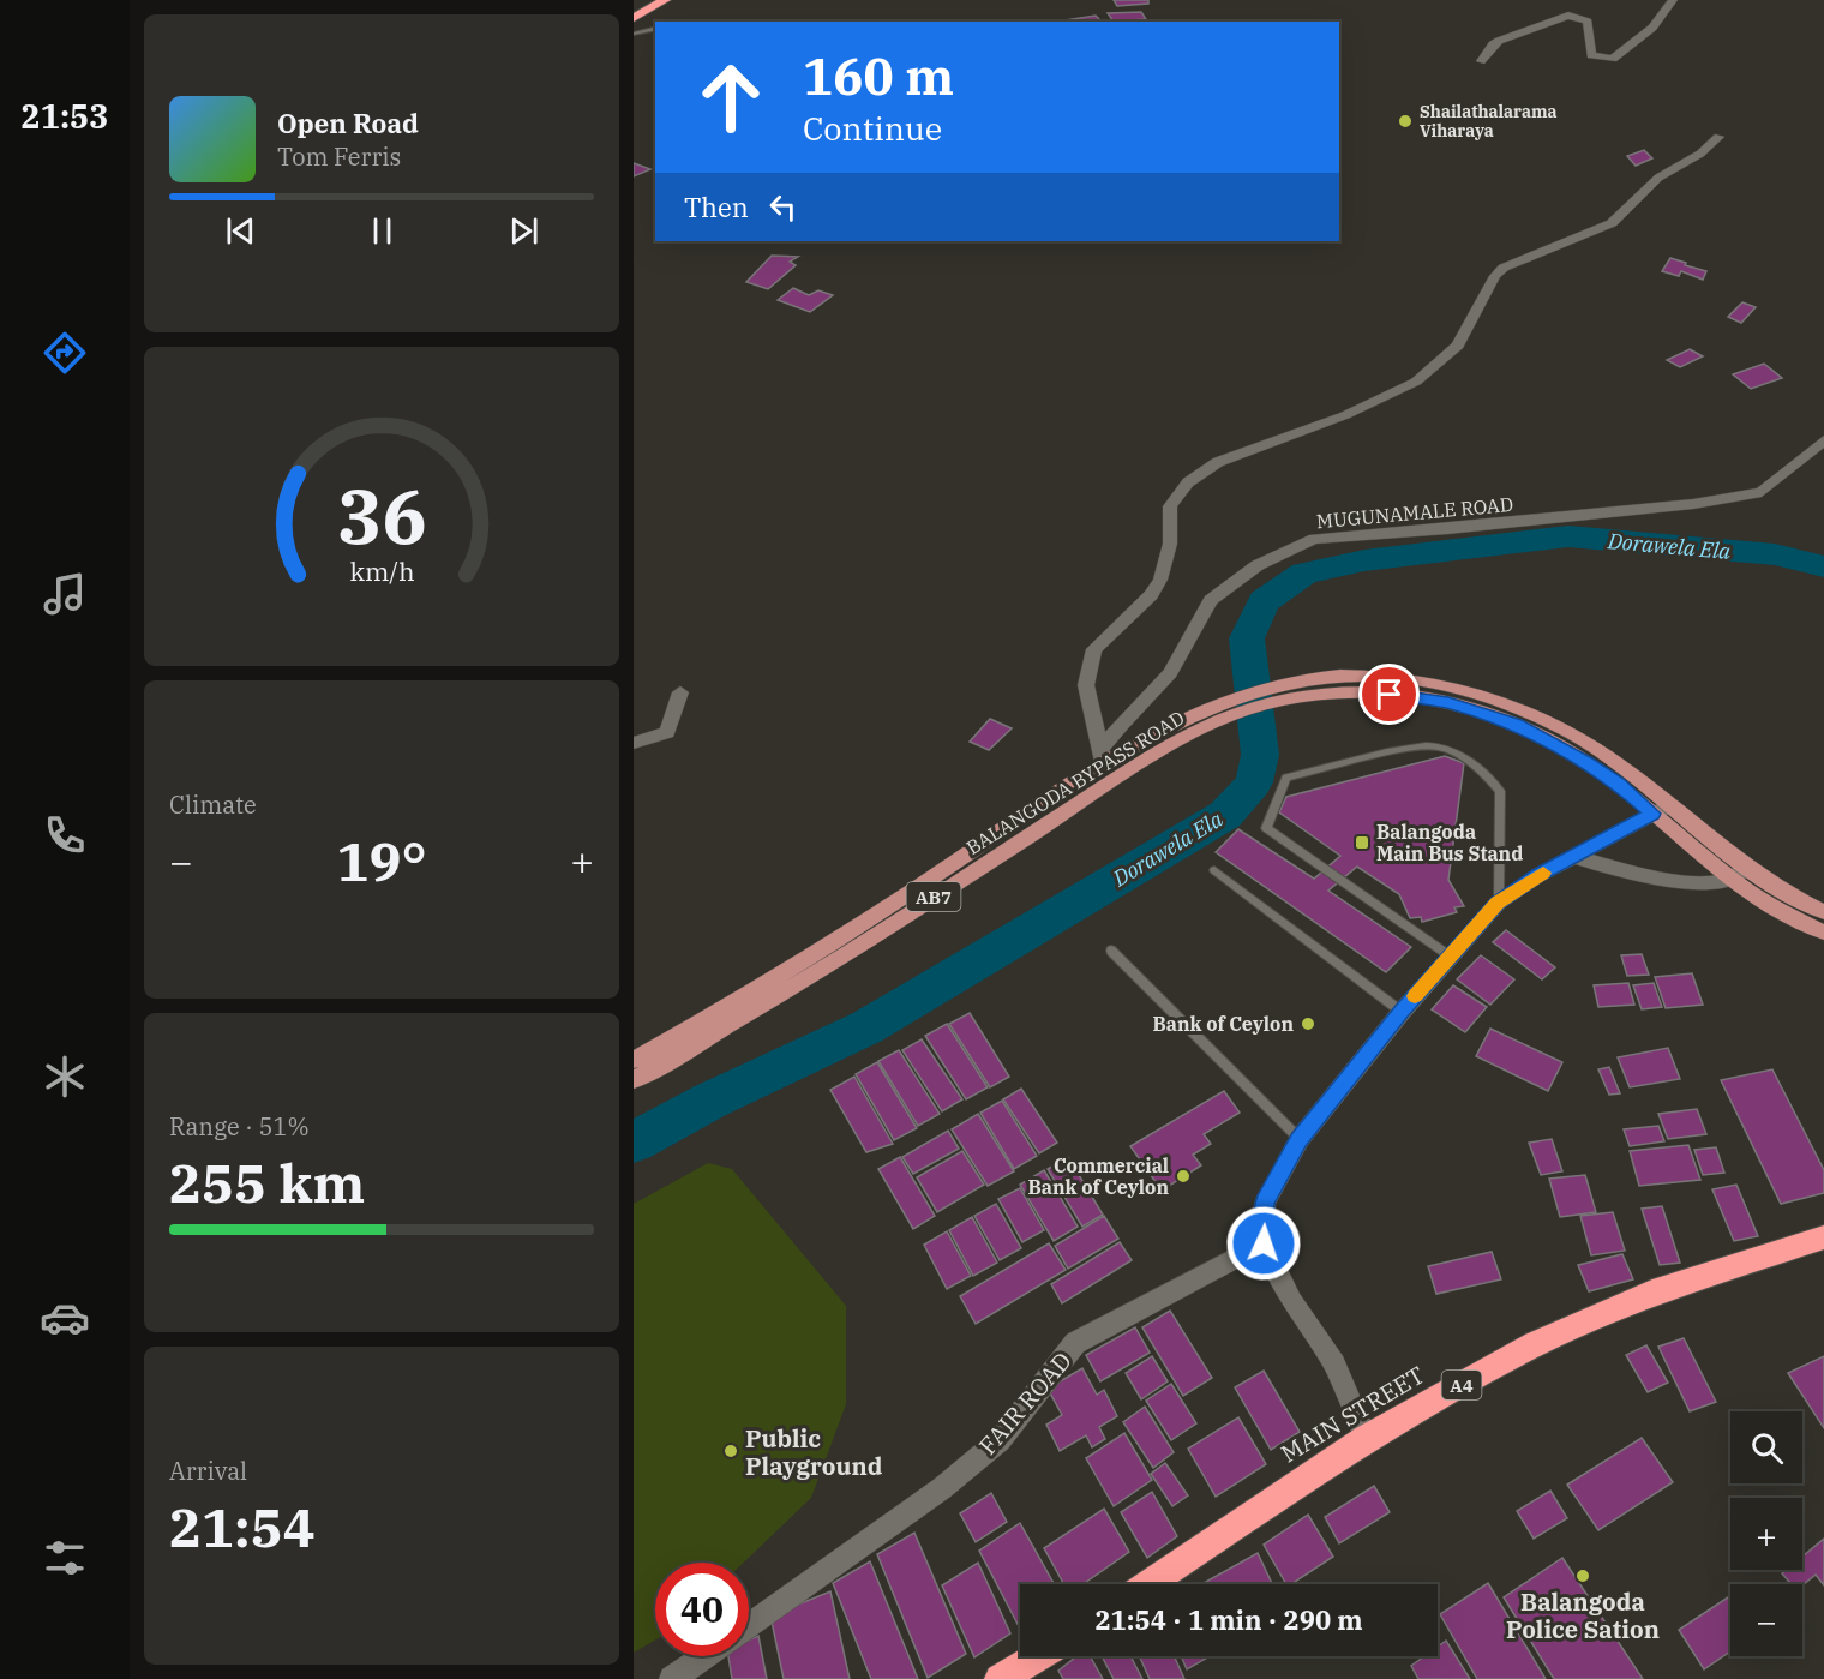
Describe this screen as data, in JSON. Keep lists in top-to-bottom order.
{
  "streets": {
    "highway": ["A4", "MAIN STREET"],
    "main road": ["BALANGODA BYPASS ROAD", "AB7"],
    "street": ["MUGUNAMALE ROAD", "FAIR ROAD"]
  },
  "crossings": [
    ["MUGUNAMALE ROAD", "BALANGODA BYPASS ROAD"]
  ],
  "water": ["Dorawela Ela"],
  "places": {
    "other": [
      "Shailathalarama Viharaya",
      "Bank of Ceylon",
      "Commercial Bank of Ceylon",
      "Public Playground",
      "Balangoda Police Sation"
    ],
    "transit": ["Balangoda Main Bus Stand"]
  },
  "page": {
    "tabs": "21:53",
    "turn": ["160 m", "Continue"],
    "song": ["Open Road", "Tom Ferris"],
    "then": "Then",
    "tile": [
      "Climate",
      ["Range · 51%", "255 km"],
      ["Arrival", "21:54"]
    ],
    "heat": ["−", "19°", "+"],
    "map_buttons": ["+", "−"],
    "limit": "40",
    "trip": "21:54 · 1 min · 290 m",
    "gauge": ["36", "km/h"]
  }
}
